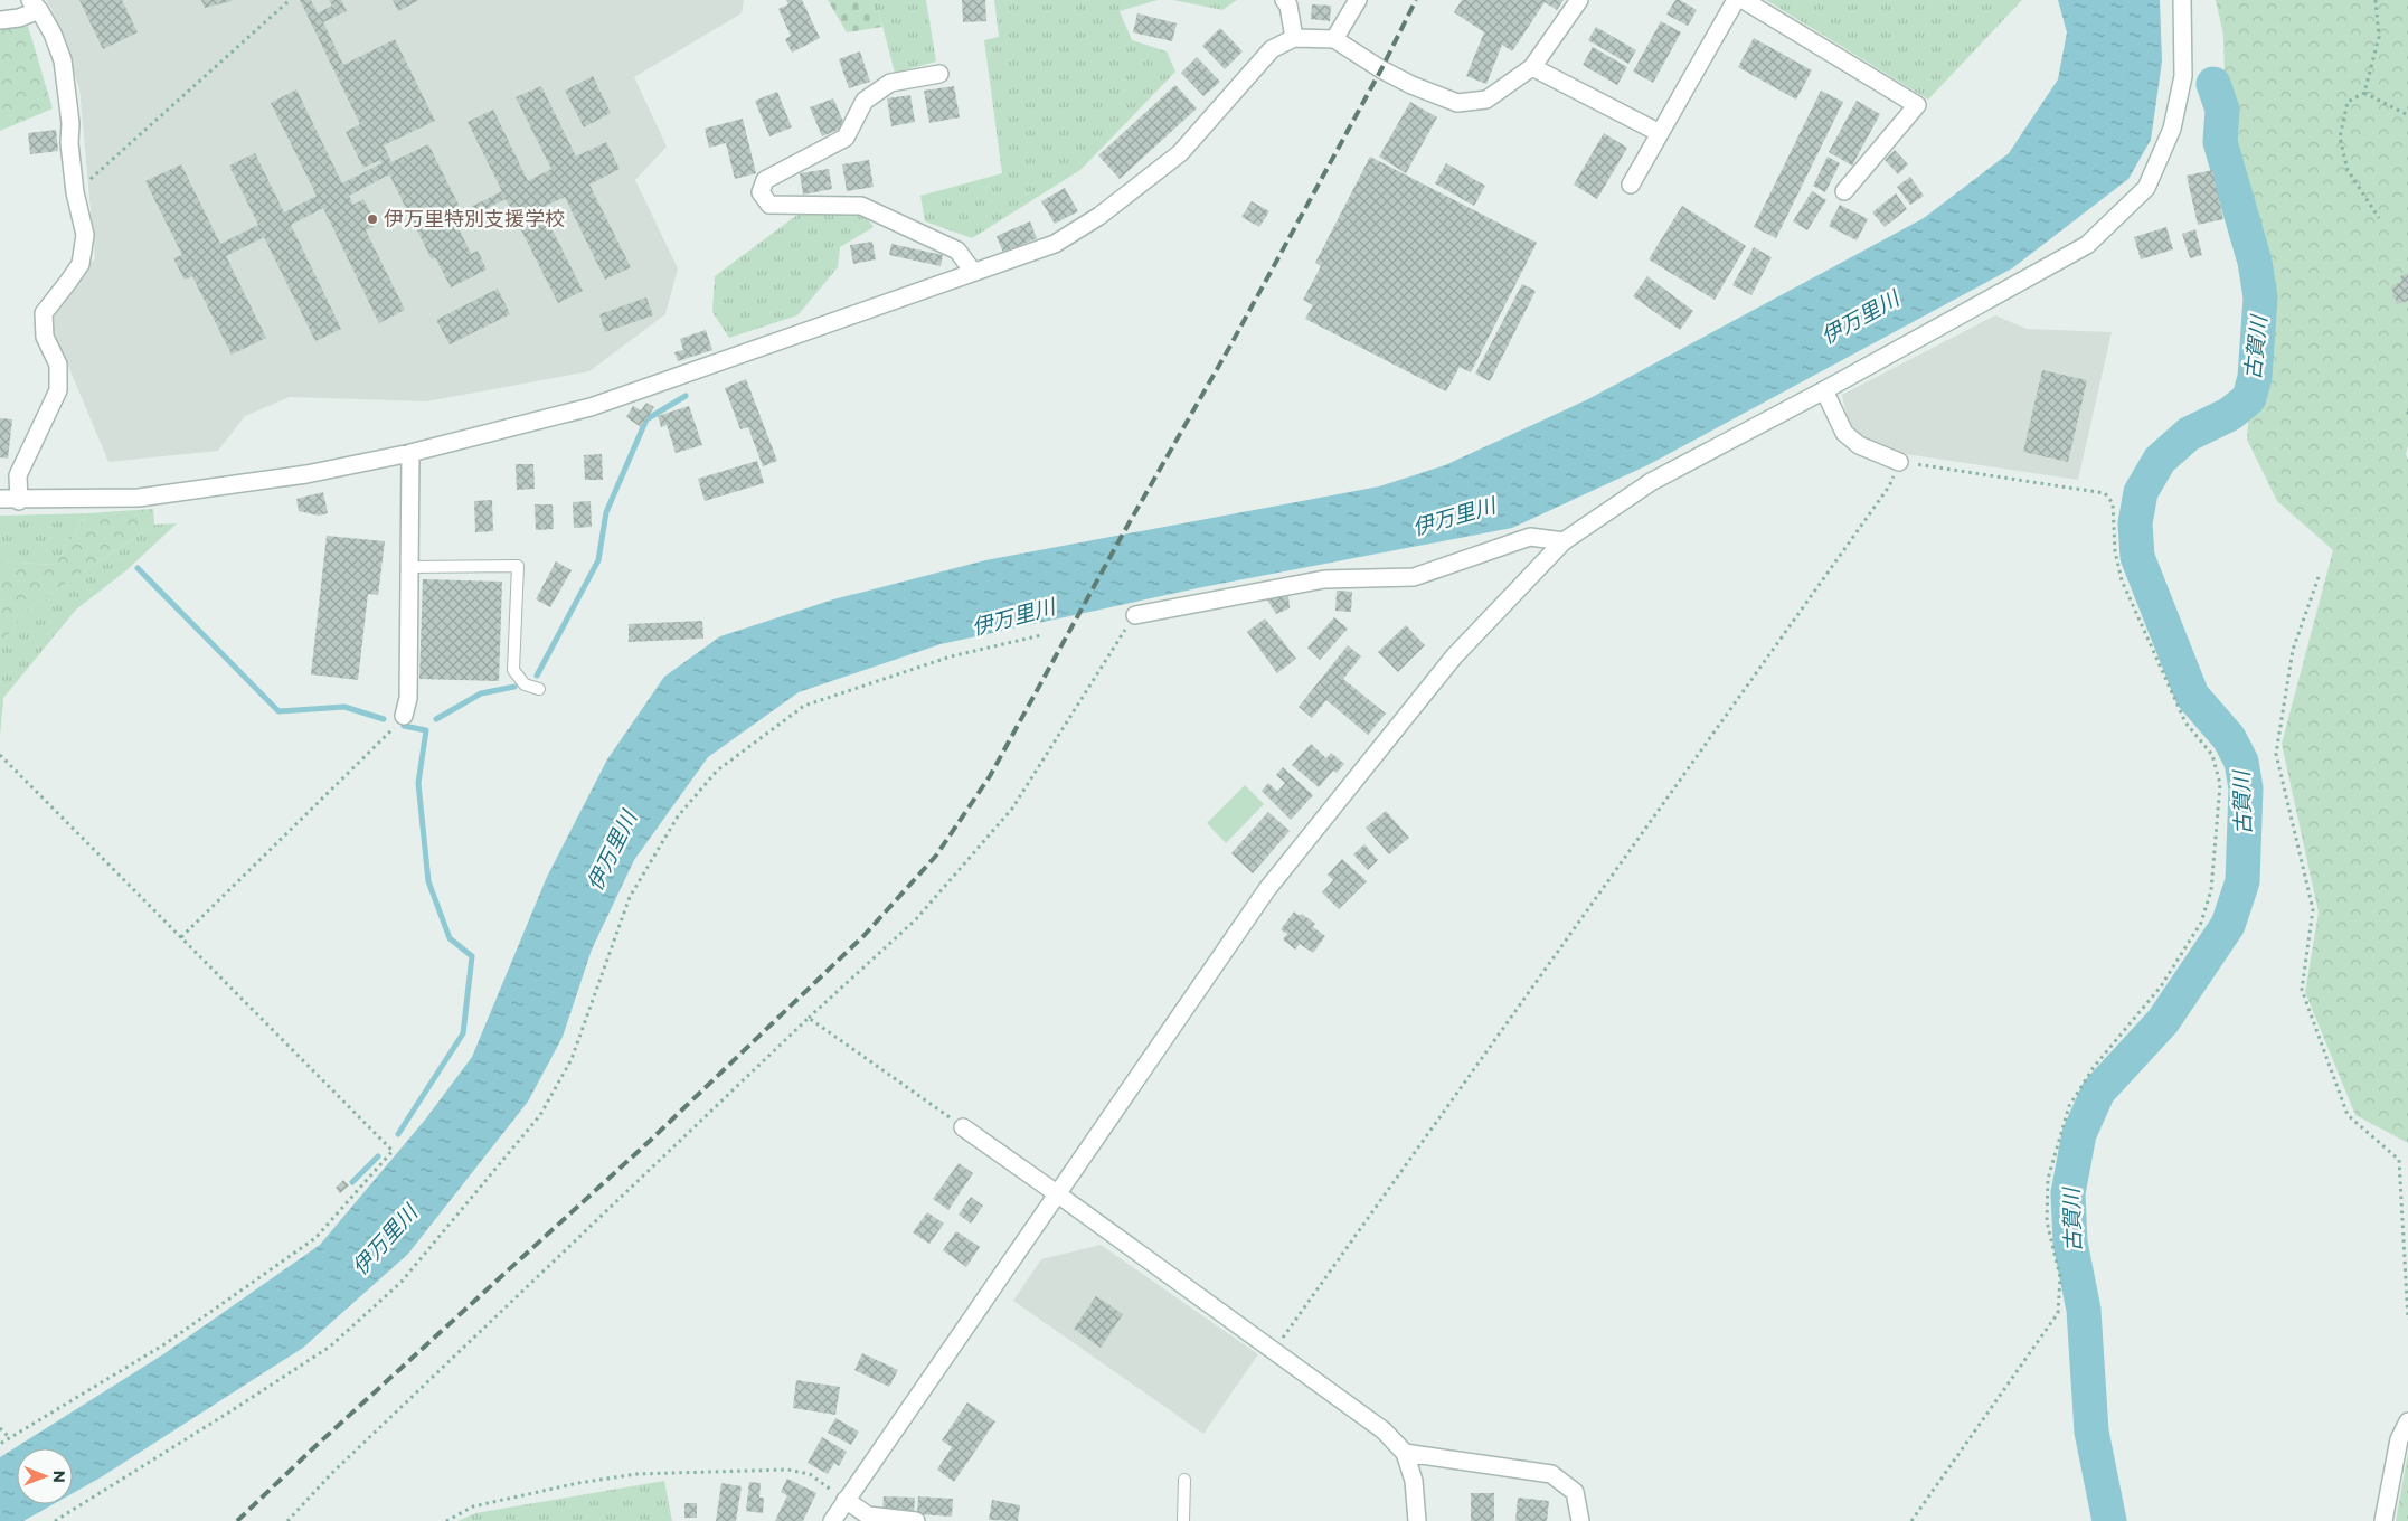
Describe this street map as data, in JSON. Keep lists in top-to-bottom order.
{
  "water": ["伊万里川", "古賀川"],
  "places": ["伊万里特別支援学校"],
  "north": "right"
}
